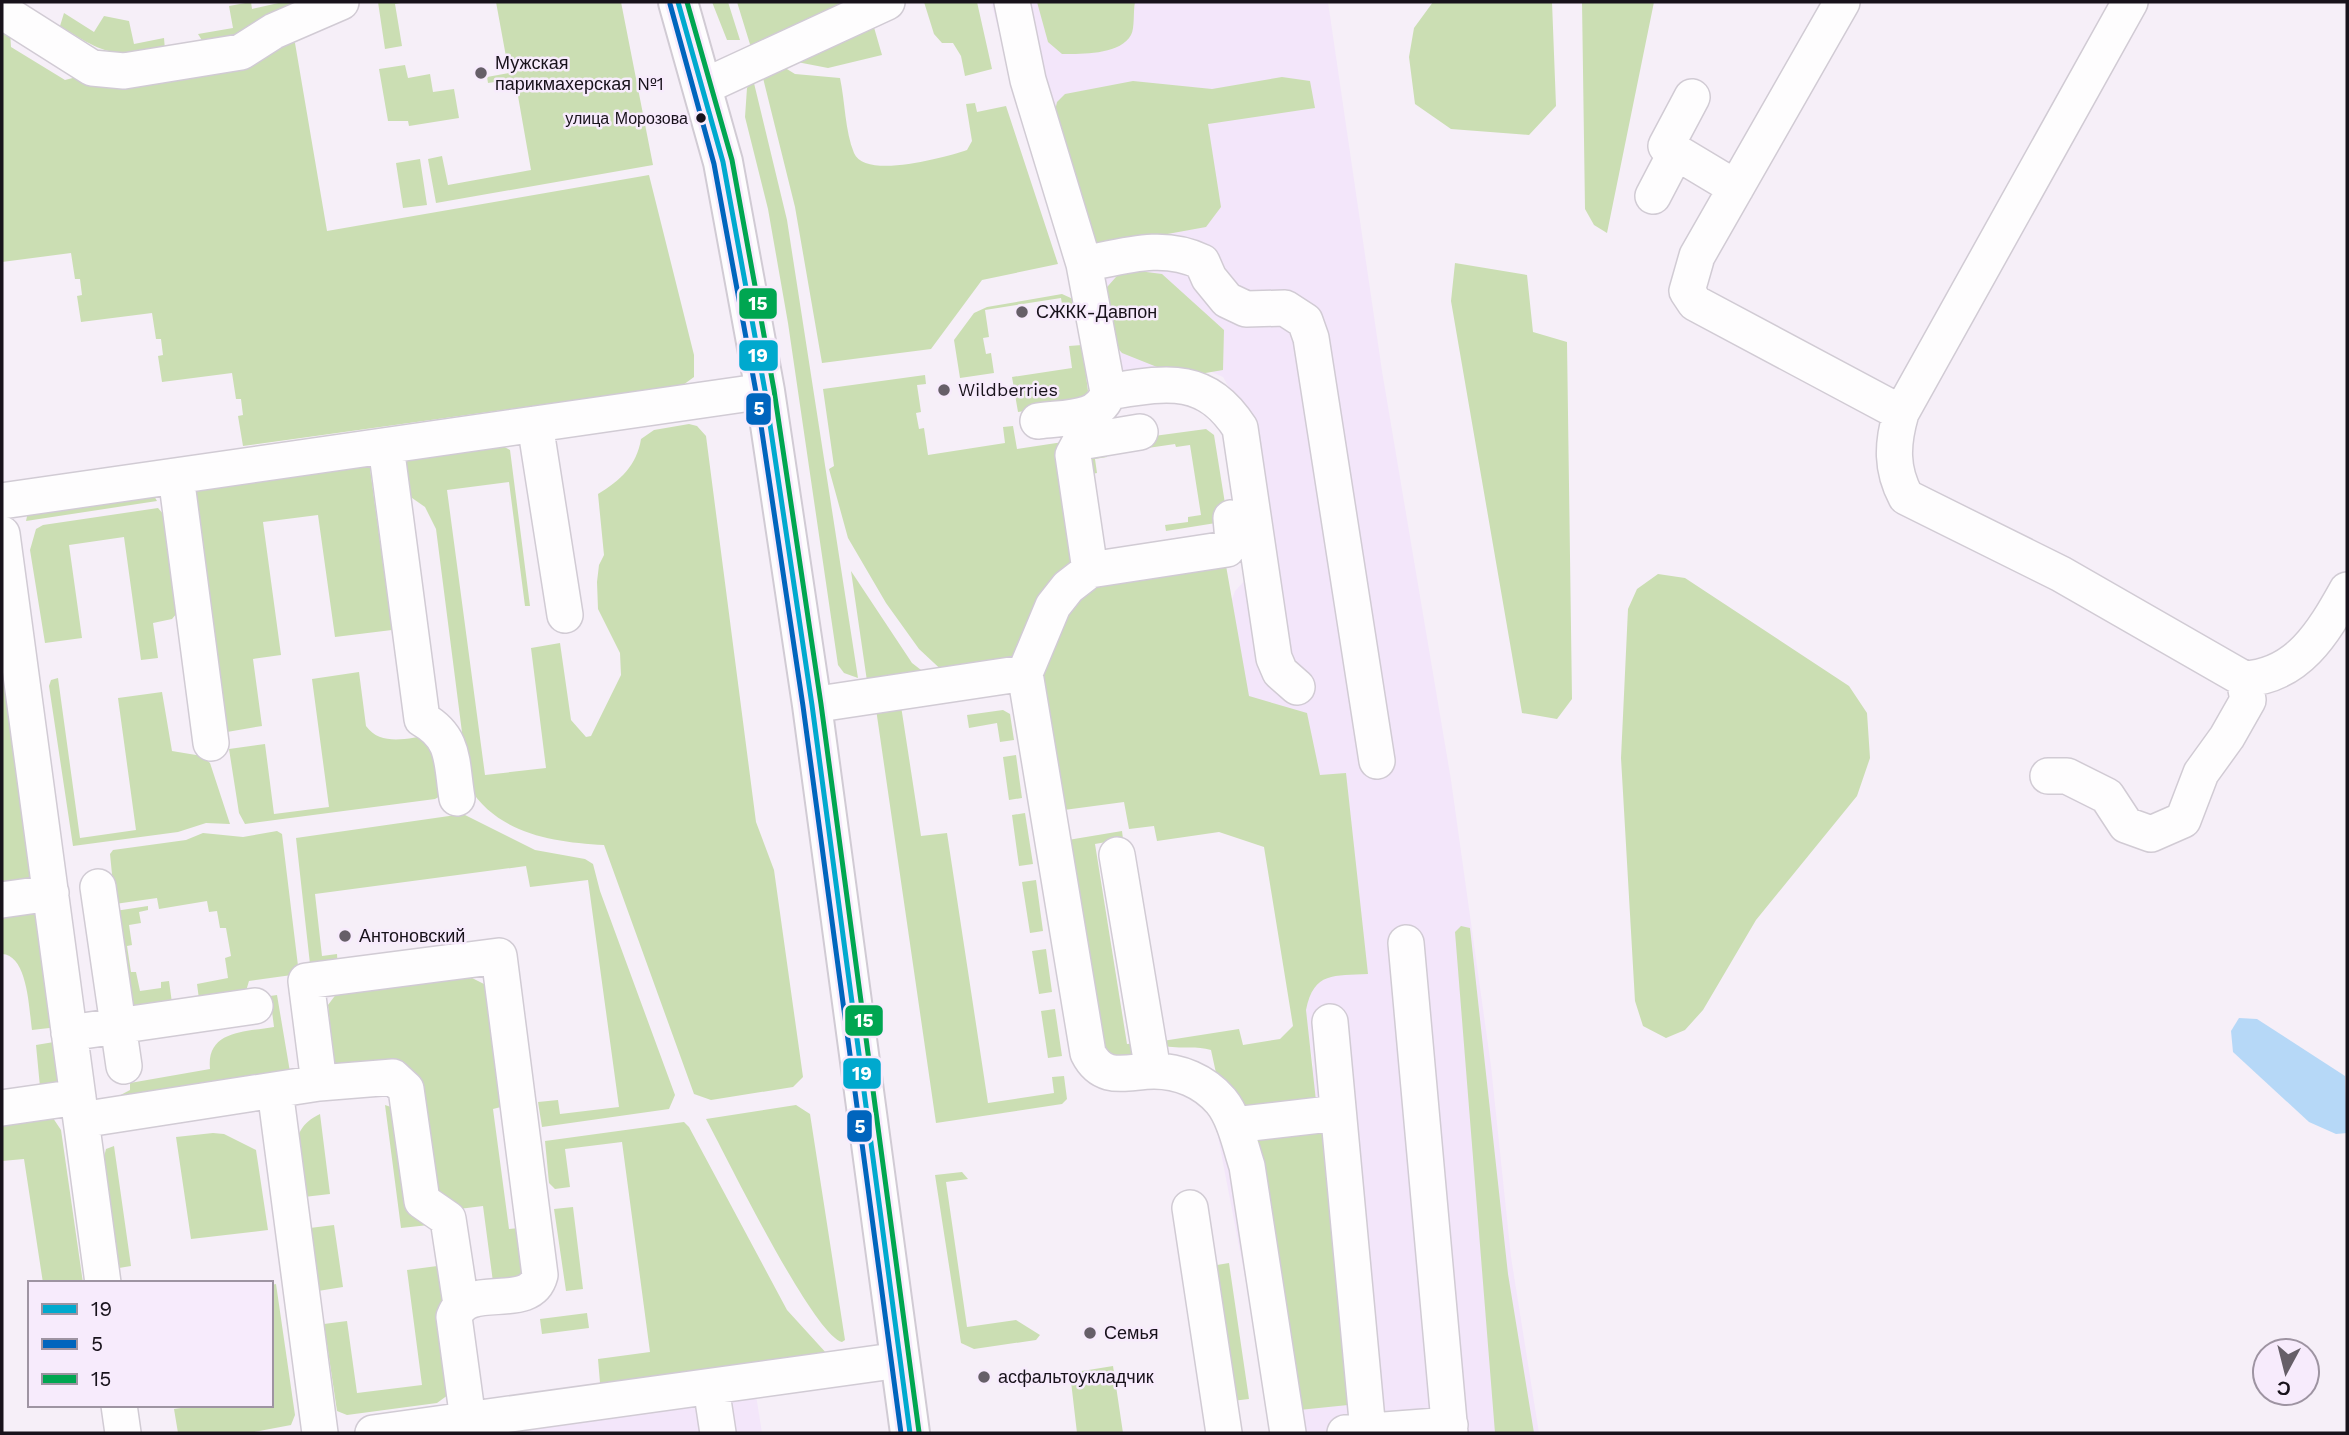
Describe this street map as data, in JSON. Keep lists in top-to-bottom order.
{
  "places": [
    "Мужская парикмахерская №1",
    "улица Морозова",
    "СЖКК-Давпон",
    "Wildberries",
    "Антоновский",
    "Семья",
    "асфальтоукладчик"
  ],
  "lines": ["transit line 19", "transit line 15", "transit line 5"],
  "legend": ["19", "5", "15"],
  "north": "bottom"
}
